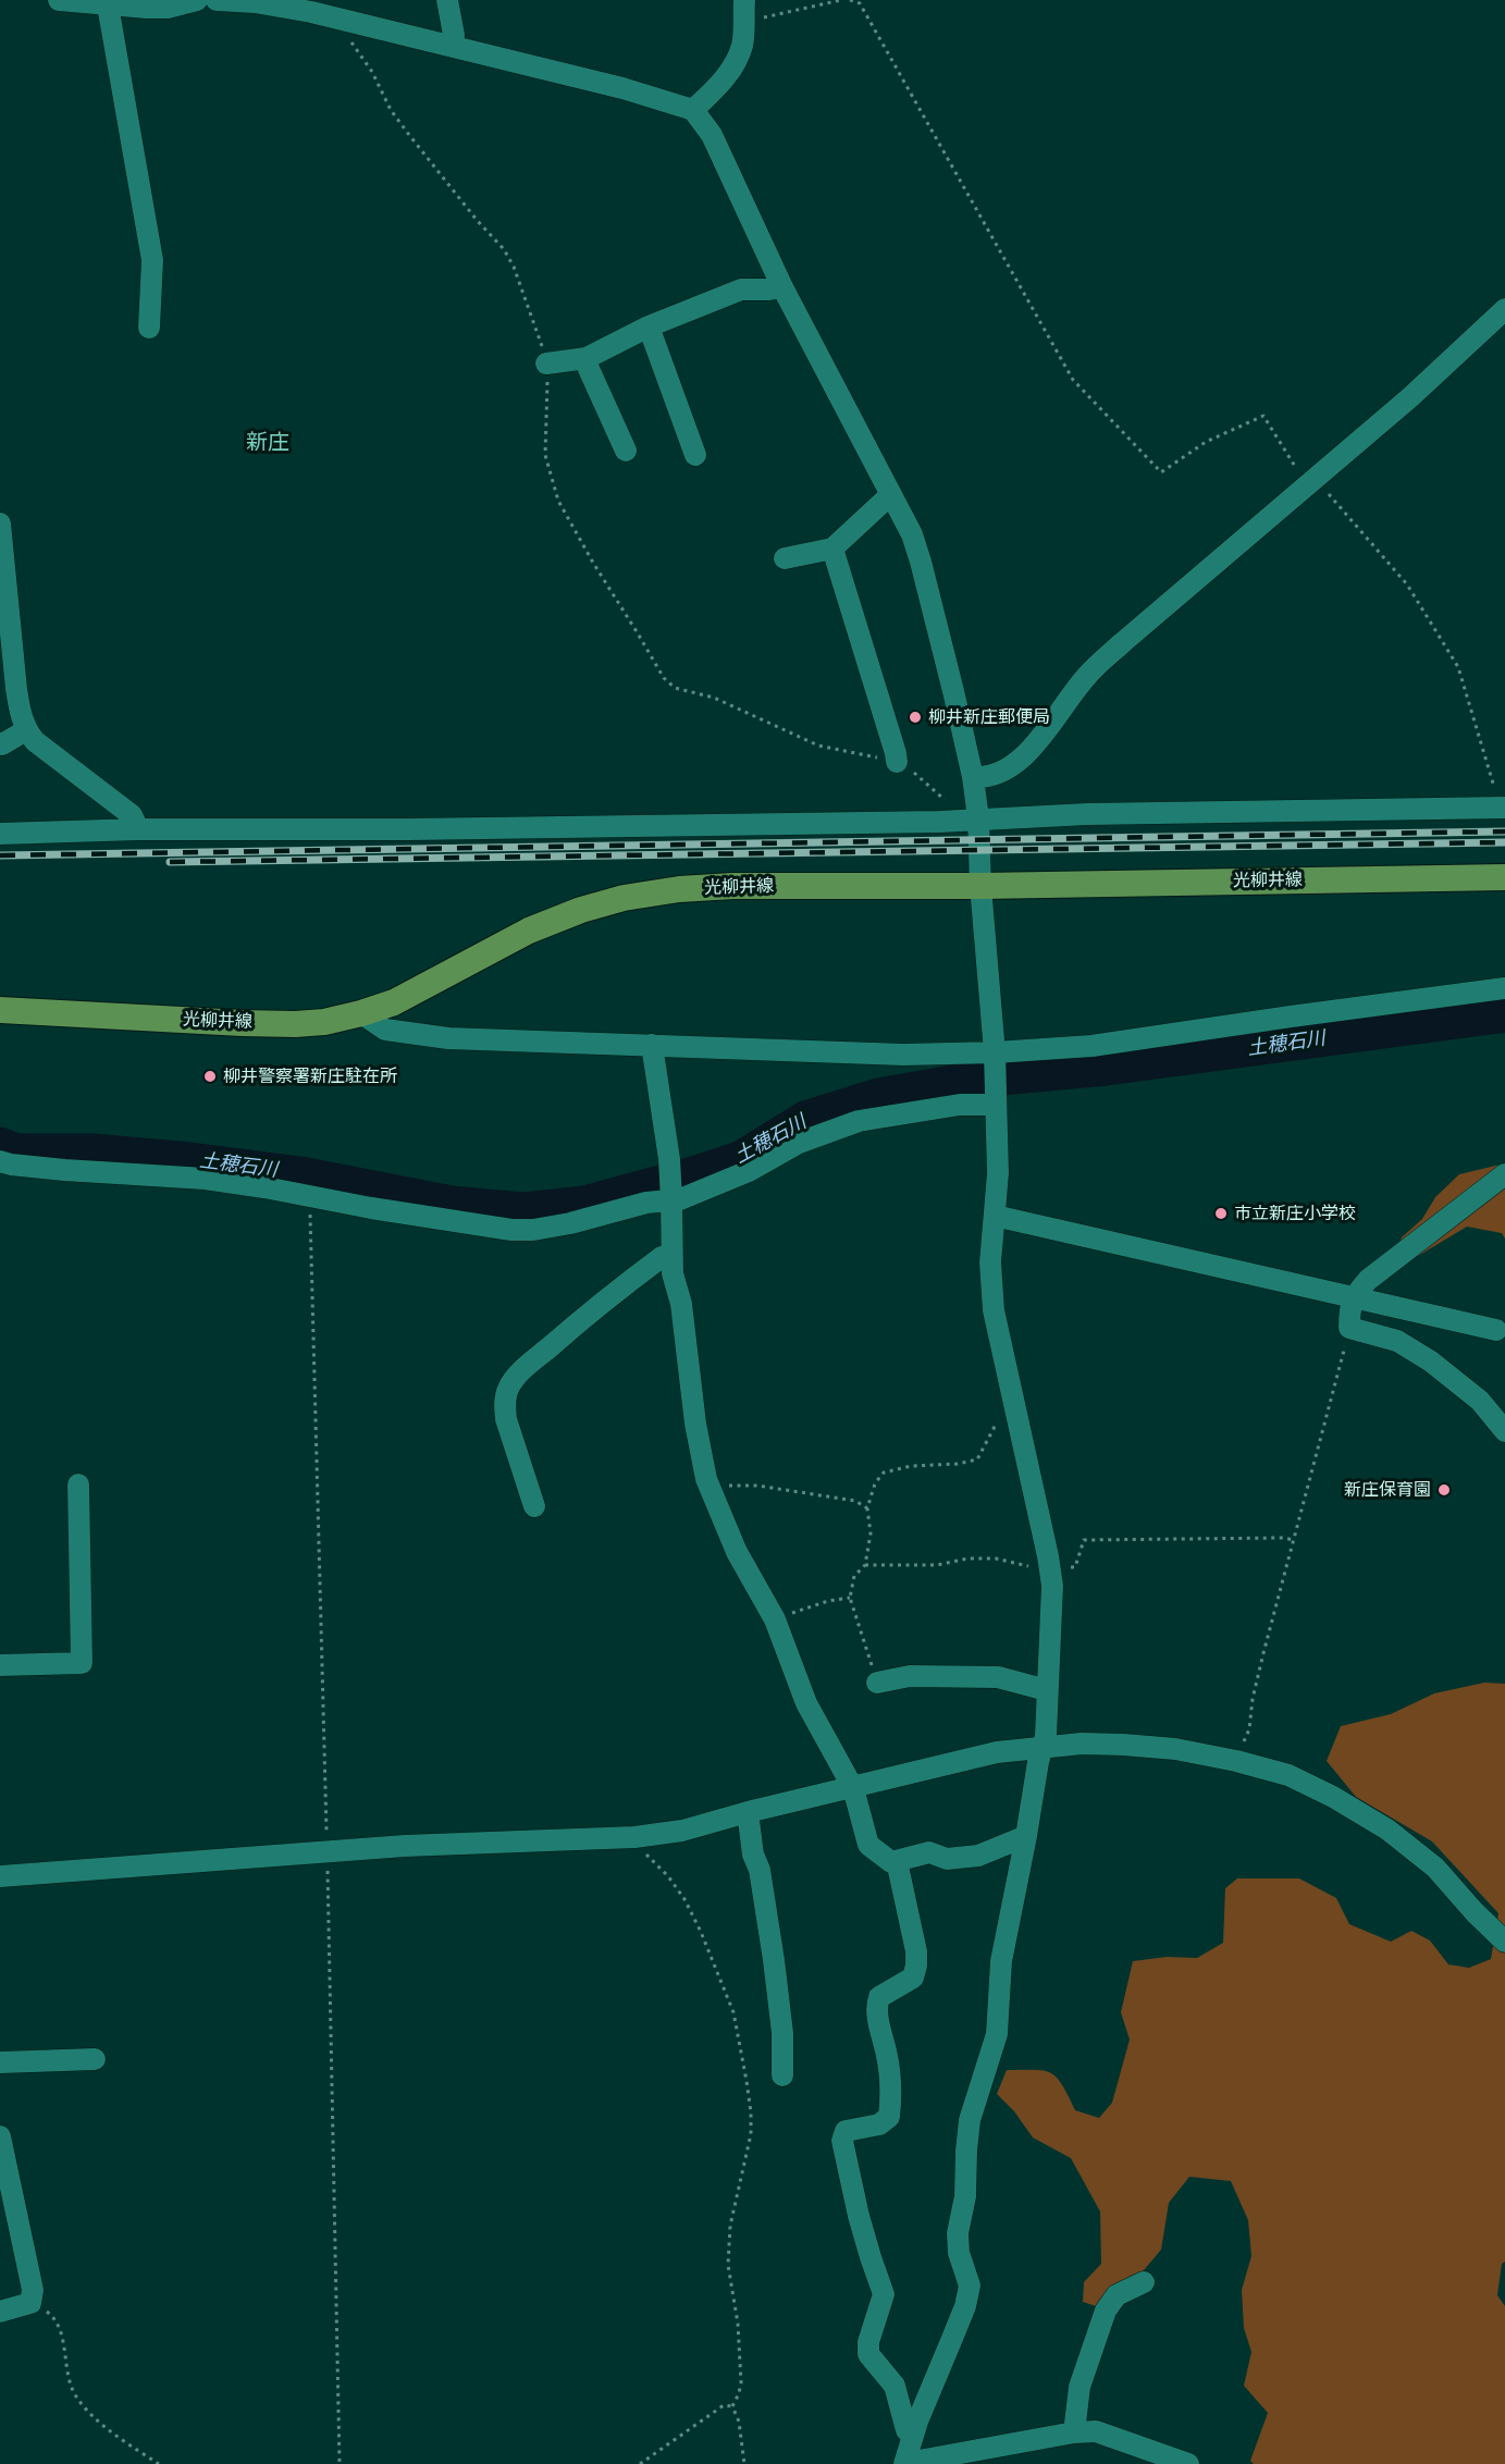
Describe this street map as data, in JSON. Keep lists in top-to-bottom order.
{
  "streets": {
    "main road": ["光柳井線"]
  },
  "districts": ["新庄"],
  "water": ["土穂石川"],
  "places": [
    "柳井新庄郵便局",
    "柳井警察署新庄駐在所",
    "市立新庄小学校",
    "新庄保育園"
  ]
}
